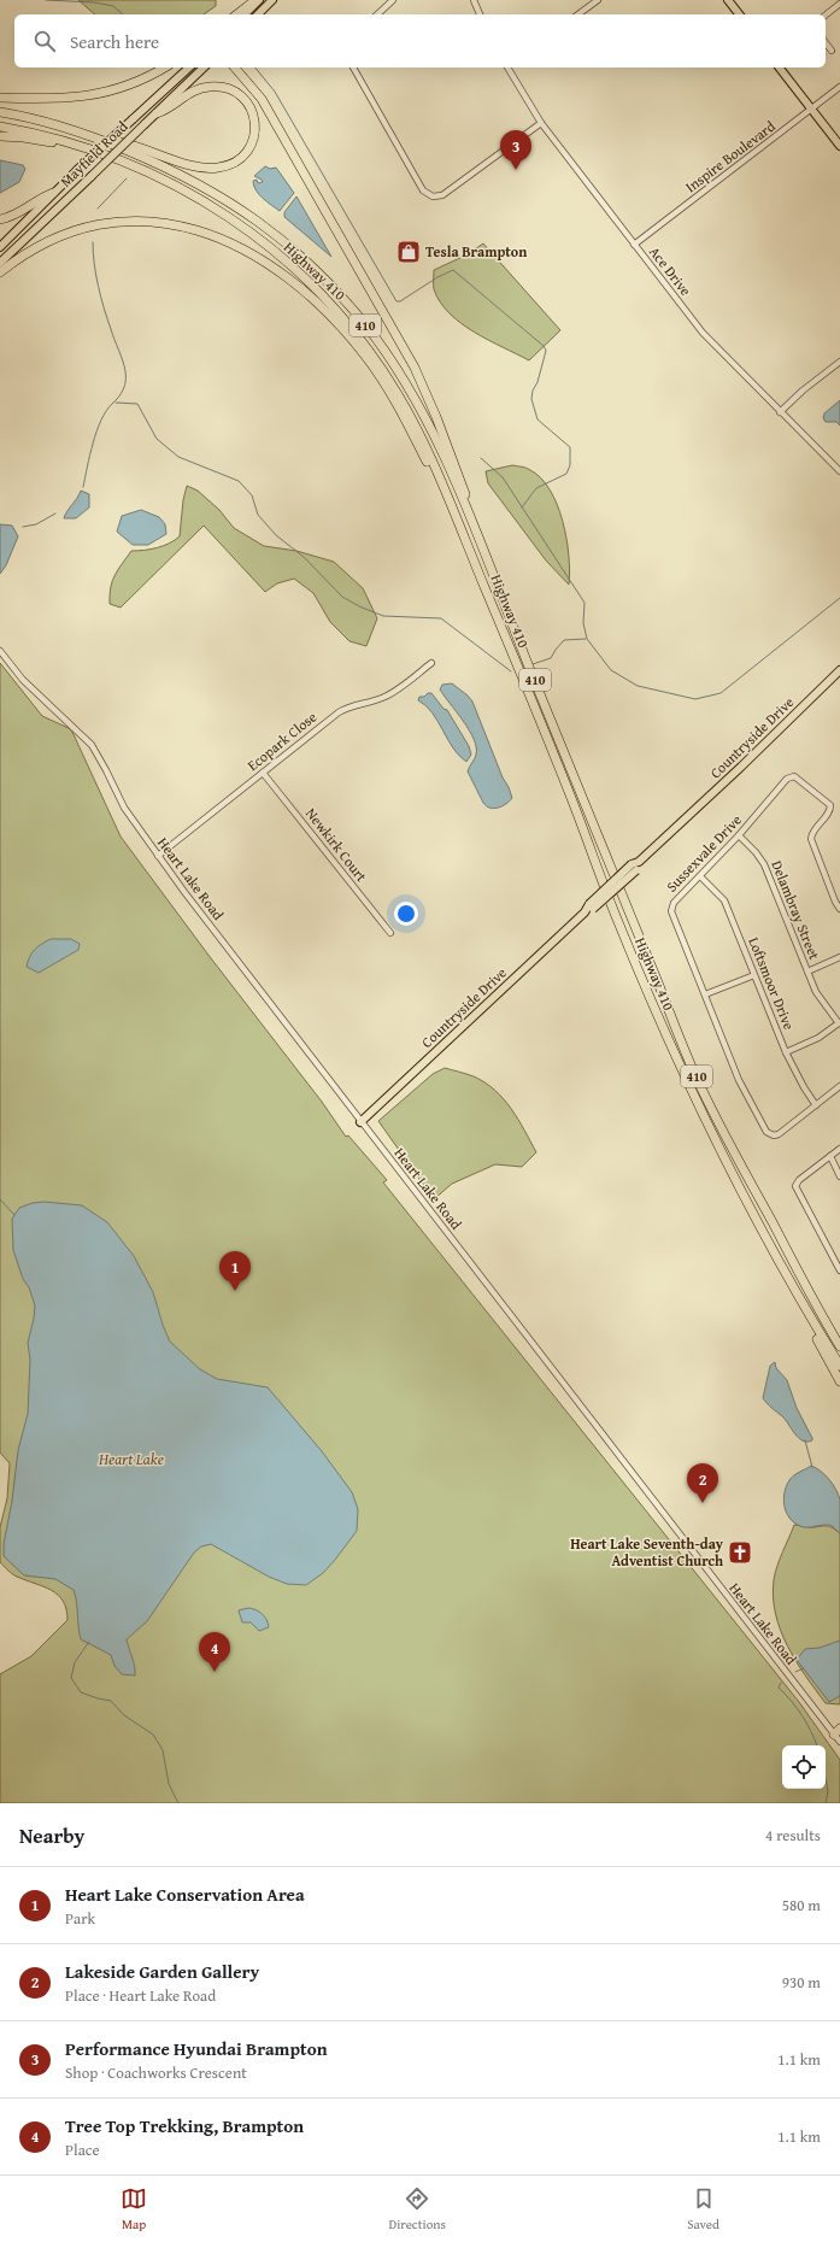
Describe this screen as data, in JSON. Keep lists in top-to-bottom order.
{
  "streets": {
    "highway": ["Highway 410", "410"],
    "main road": ["Mayfield Road", "Countryside Drive"],
    "street": [
      "Inspire Boulevard",
      "Ace Drive",
      "Ecopark Close",
      "Newkirk Court",
      "Sussexvale Drive",
      "Heart Lake Road",
      "Delambray Street",
      "Loftsmoor Drive"
    ]
  },
  "crossings": [
    ["Inspire Boulevard", "Ace Drive"],
    ["Countryside Drive", "Heart Lake Road"],
    ["Ecopark Close", "Newkirk Court"],
    ["Ecopark Close", "Heart Lake Road"],
    ["Sussexvale Drive", "Delambray Street"],
    ["Sussexvale Drive", "Loftsmoor Drive"]
  ],
  "water": ["Heart Lake"],
  "places": {
    "shop": ["Tesla Brampton"],
    "church": ["Heart Lake Seventh-day Adventist Church"]
  },
  "page": {
    "search": "Search here",
    "pins": [
      "3",
      "1",
      "2",
      "4"
    ],
    "heading": ["Nearby", "4 results"],
    "list": [
      {
        "mark": "1",
        "name": "Heart Lake Conservation Area",
        "note": "Park",
        "value": "580 m"
      },
      {
        "mark": "2",
        "name": "Lakeside Garden Gallery",
        "note": "Place · Heart Lake Road",
        "value": "930 m"
      },
      {
        "mark": "3",
        "name": "Performance Hyundai Brampton",
        "note": "Shop · Coachworks Crescent",
        "value": "1.1 km"
      },
      {
        "mark": "4",
        "name": "Tree Top Trekking, Brampton",
        "note": "Place",
        "value": "1.1 km"
      }
    ],
    "nav": ["Map", "Directions", "Saved"]
  }
}
